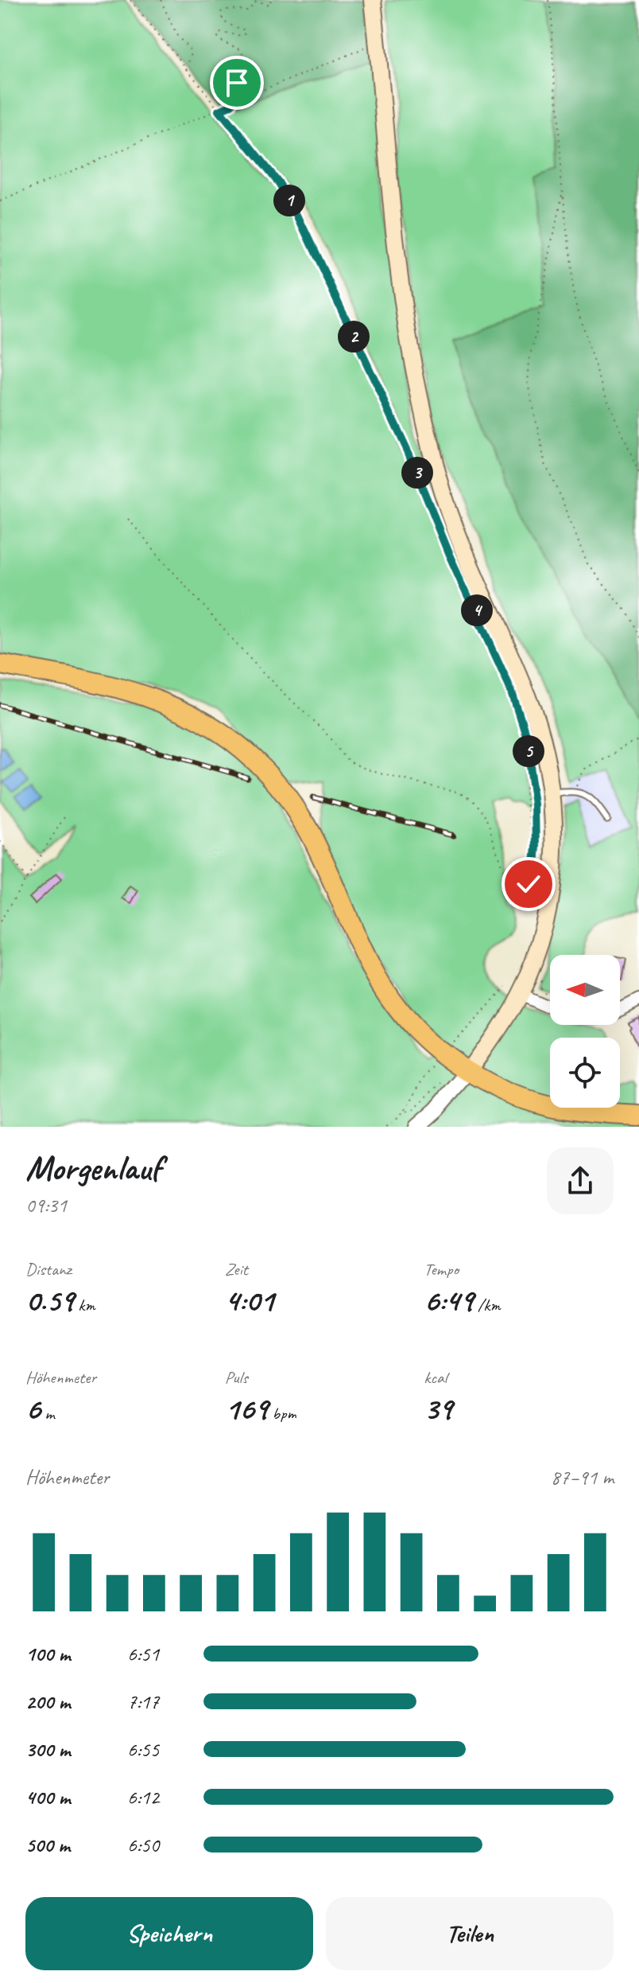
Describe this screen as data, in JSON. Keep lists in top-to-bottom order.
{
  "north": "left",
  "page": {
    "pins": [
      "1",
      "2",
      "3",
      "4",
      "5"
    ],
    "heading": ["Morgenlauf", "09:31"],
    "stats": [
      ["Distanz", "0.59 km"],
      ["Zeit", "4:01"],
      ["Tempo", "6:49 /km"],
      ["Höhenmeter", "6 m"],
      ["Puls", "169 bpm"],
      ["kcal", "39"]
    ],
    "chart": ["Höhenmeter", "87–91 m"],
    "list": [
      {
        "name": "100 m",
        "note": "6:51"
      },
      {
        "name": "200 m",
        "note": "7:17"
      },
      {
        "name": "300 m",
        "note": "6:55"
      },
      {
        "name": "400 m",
        "note": "6:12"
      },
      {
        "name": "500 m",
        "note": "6:50"
      }
    ],
    "buttons": ["Speichern", "Teilen"]
  }
}
